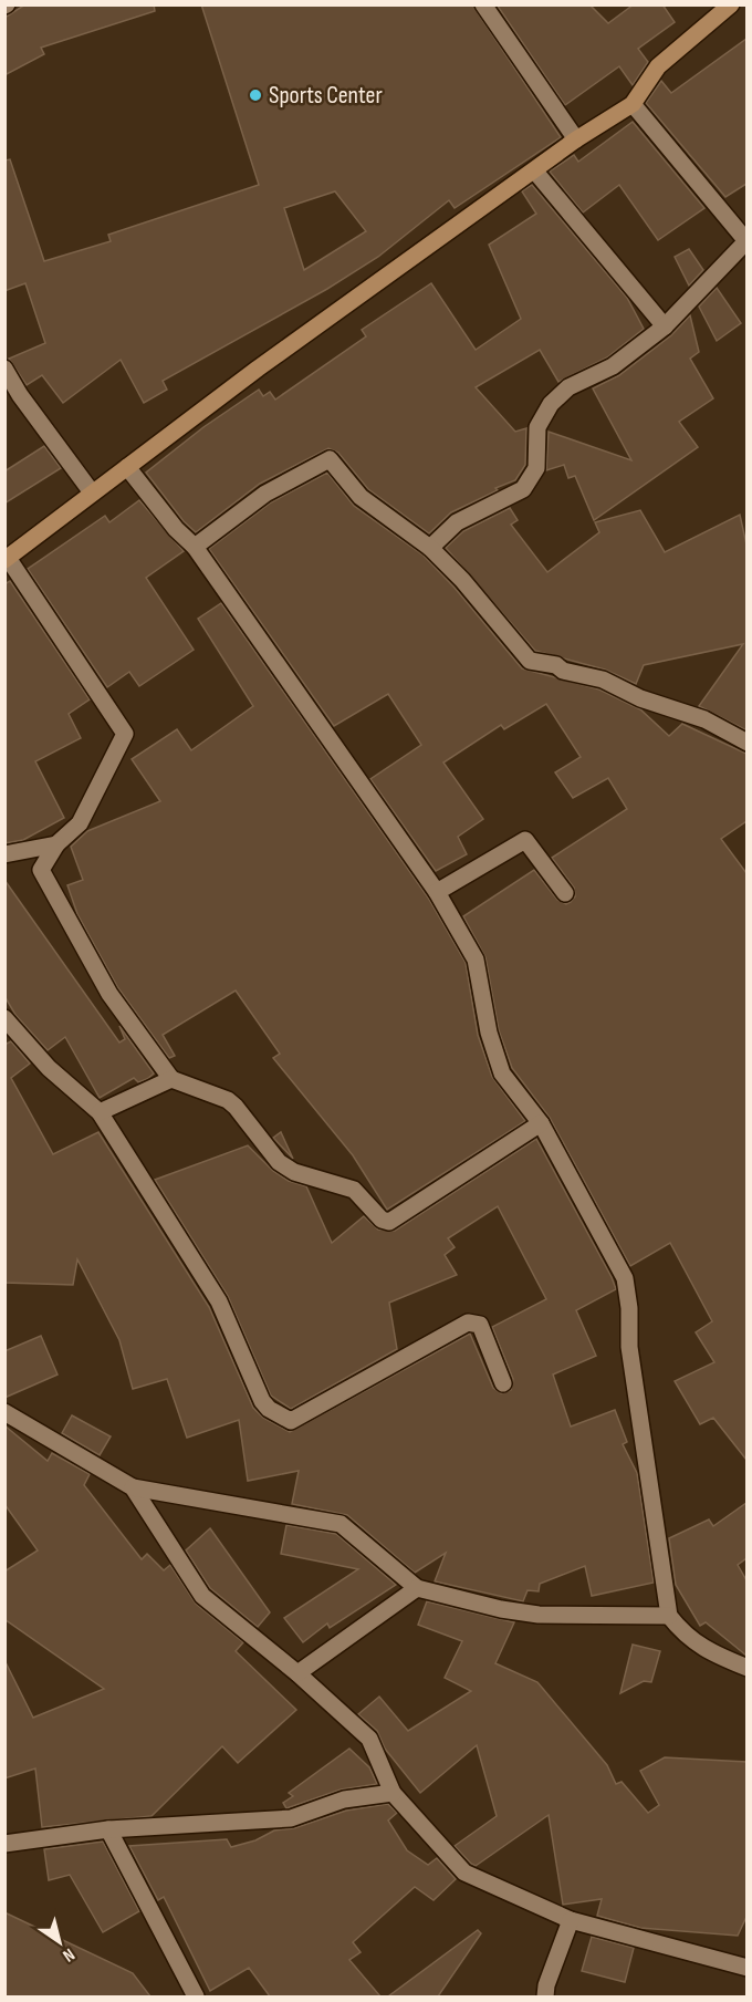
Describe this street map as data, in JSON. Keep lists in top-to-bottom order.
{
  "places": ["Sports Center"],
  "north": "bottom right"
}
